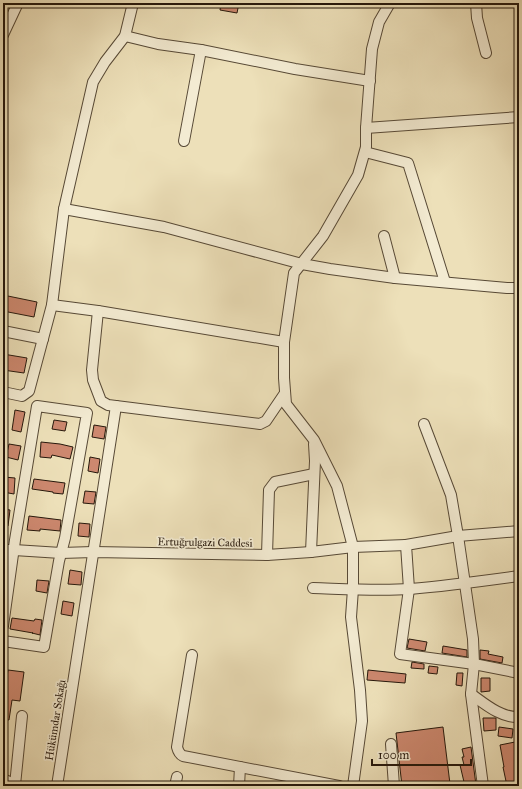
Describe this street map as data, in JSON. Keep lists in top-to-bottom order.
{
  "streets": {
    "street": ["Ertuğrulgazi Caddesi", "Hükümdar Sokağı"]
  },
  "crossings": [
    ["Ertuğrulgazi Caddesi", "Hükümdar Sokağı"]
  ],
  "scale_bar": "100 m"
}
